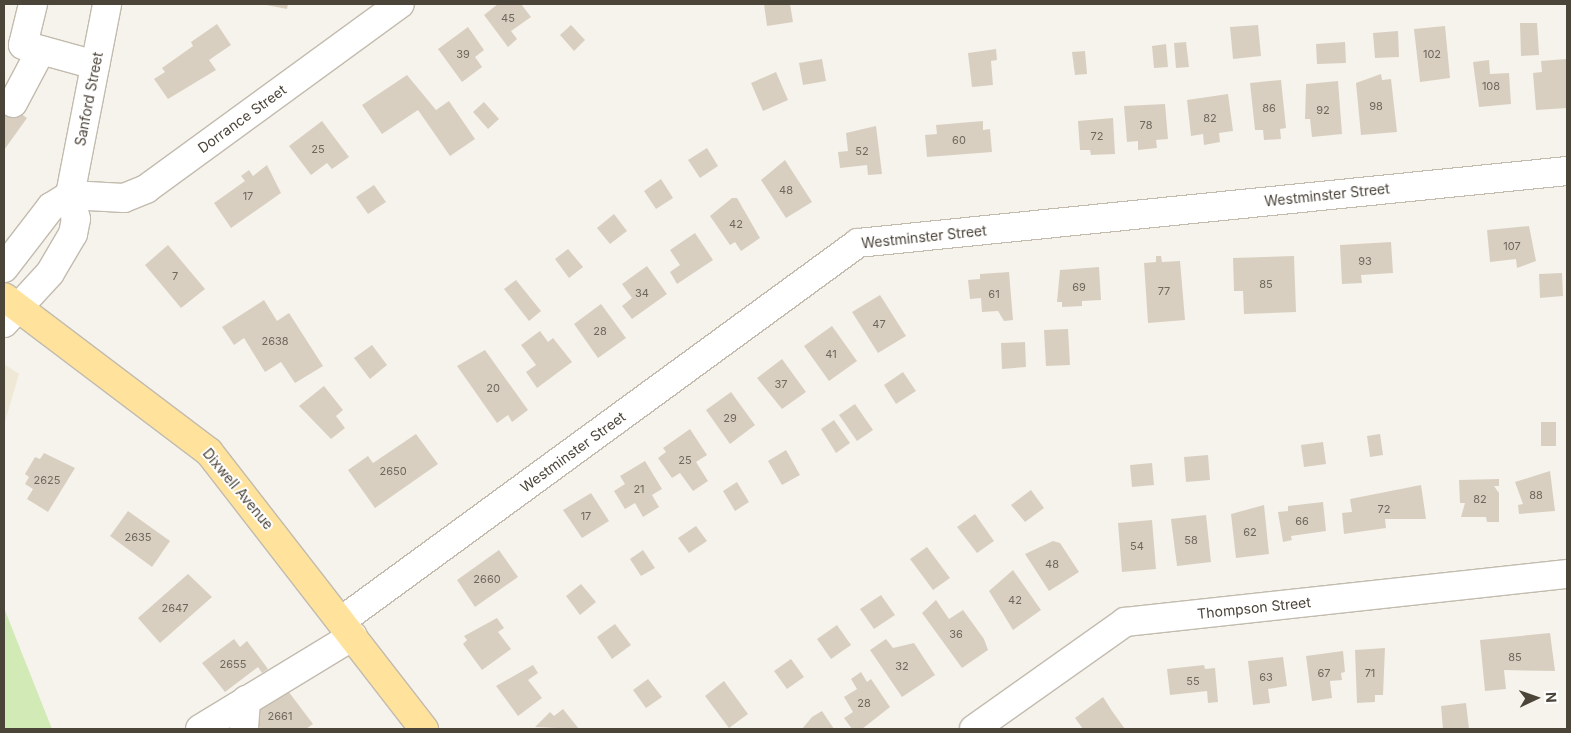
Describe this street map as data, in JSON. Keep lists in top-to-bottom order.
{
  "streets": {
    "main road": ["Dixwell Avenue"],
    "street": [
      "Sanford Street",
      "Dorrance Street",
      "Westminster Street",
      "Thompson Street"
    ]
  },
  "crossings": [
    ["Sanford Street", "Dorrance Street"],
    ["Sanford Street", "Dixwell Avenue"],
    ["Westminster Street", "Dixwell Avenue"]
  ],
  "house_numbers": [
    "45",
    "39",
    "102",
    "108",
    "98",
    "86",
    "92",
    "82",
    "78",
    "72",
    "60",
    "25",
    "52",
    "48",
    "17",
    "42",
    "107",
    "93",
    "7",
    "85",
    "69",
    "77",
    "34",
    "61",
    "47",
    "28",
    "2638",
    "41",
    "37",
    "20",
    "29",
    "25",
    "2650",
    "2625",
    "21",
    "88",
    "82",
    "72",
    "17",
    "66",
    "62",
    "2635",
    "58",
    "54",
    "48",
    "2660",
    "42",
    "2647",
    "36",
    "85",
    "2655",
    "32",
    "67",
    "71",
    "63",
    "55",
    "28",
    "2661"
  ],
  "north": "right"
}
